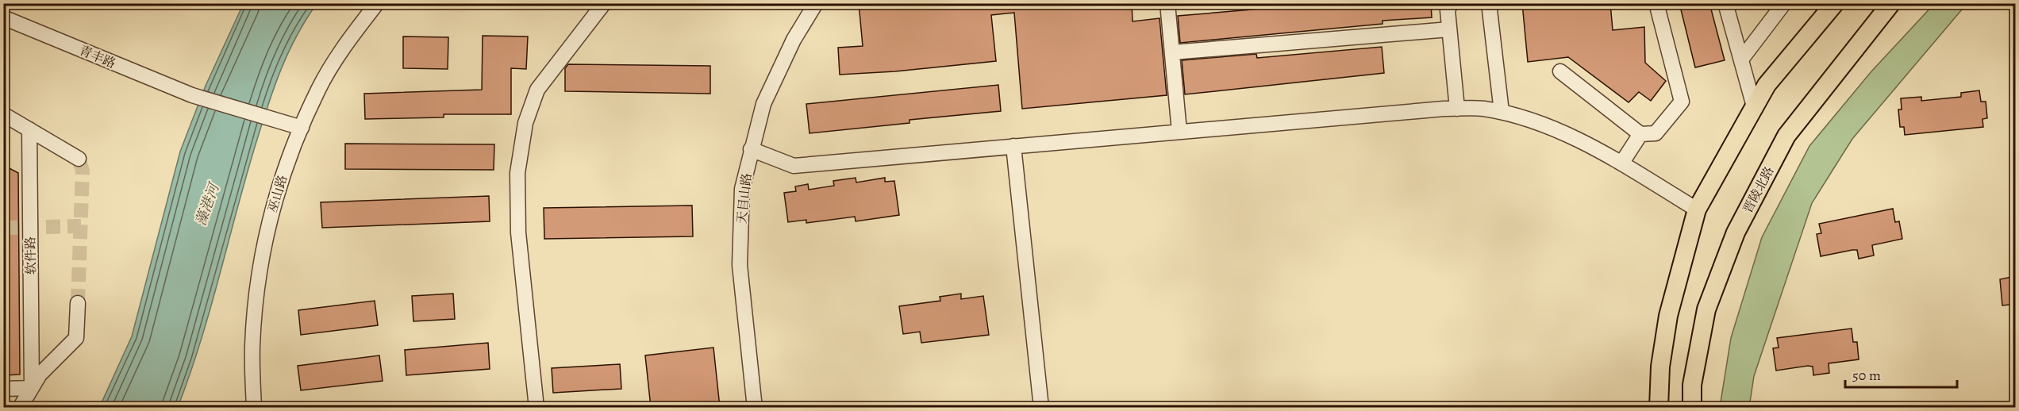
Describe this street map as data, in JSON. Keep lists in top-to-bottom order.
{
  "streets": {
    "main road": ["晋陵北路"],
    "street": [
      "青丰路",
      "巫山路",
      "天目山路",
      "软件路"
    ]
  },
  "crossings": [
    ["青丰路", "巫山路"]
  ],
  "water": ["藻港河"],
  "scale_bar": "50 m"
}
